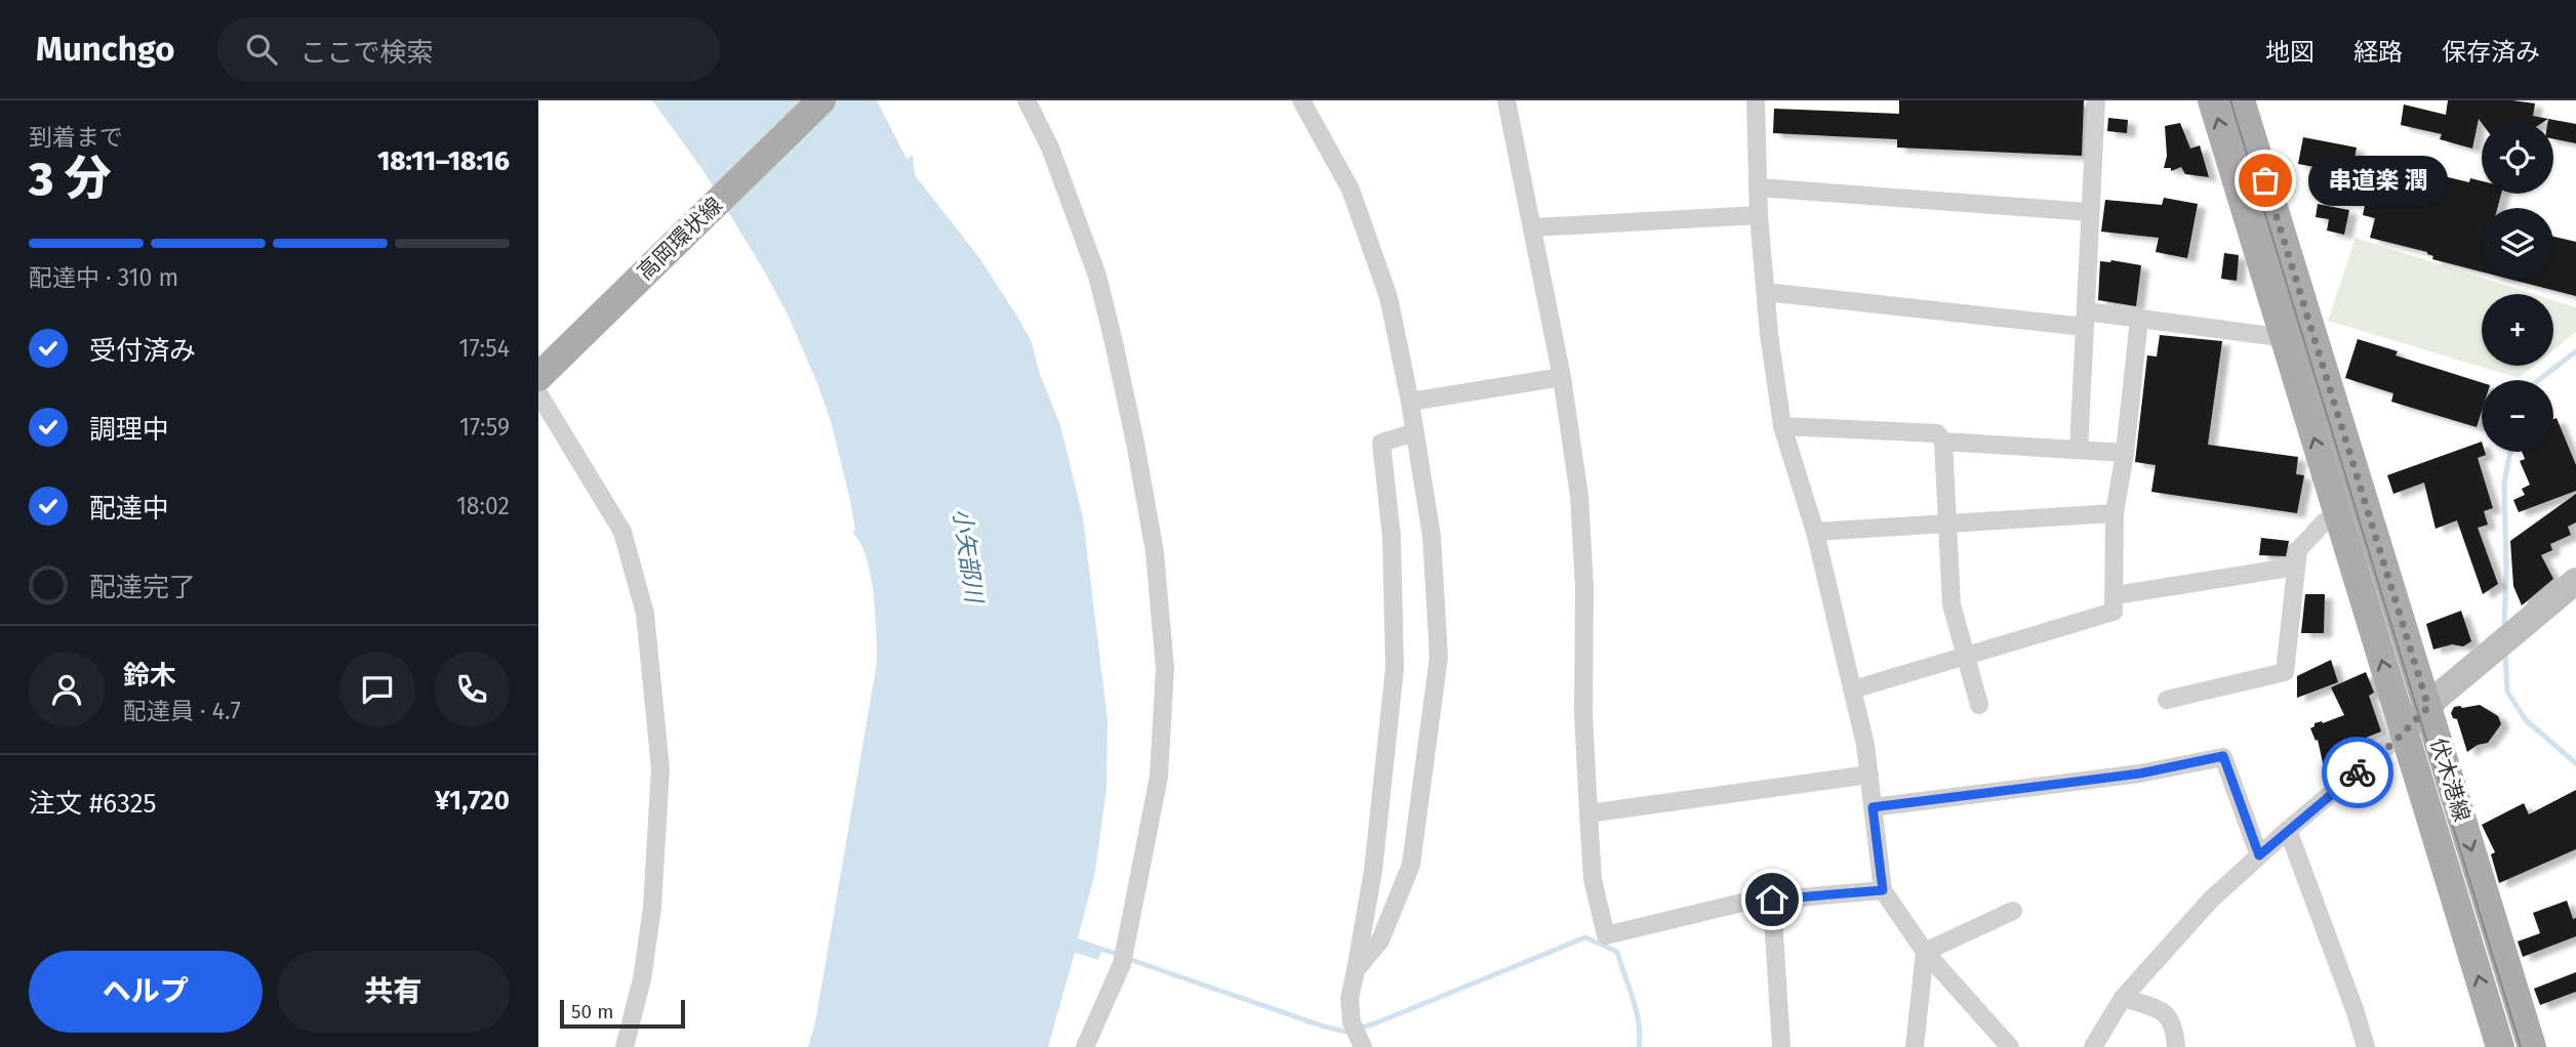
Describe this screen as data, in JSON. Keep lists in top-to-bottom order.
{
  "streets": {
    "main road": ["高岡環状線", "伏木港線"]
  },
  "water": ["小矢部川"],
  "places": ["串道楽 潤"],
  "scale_bar": "50 m",
  "page": {
    "header": "Munchgo",
    "search": "ここで検索",
    "nav": ["地図", "経路", "保存済み"],
    "heading": ["3 分", "到着まで", "18:11–18:16"],
    "panel": [
      "鈴木",
      "配達員 · 4.7",
      "注文 #6325",
      "¥1,720"
    ],
    "map_buttons": ["+", "−"],
    "bubble": "串道楽 潤",
    "bar": "配達中 · 310 m",
    "list": [
      ["受付済み", "17:54"],
      ["調理中", "17:59"],
      ["配達中", "18:02"],
      "配達完了"
    ],
    "buttons": ["ヘルプ", "共有"],
    "scale": "50 m"
  }
}
